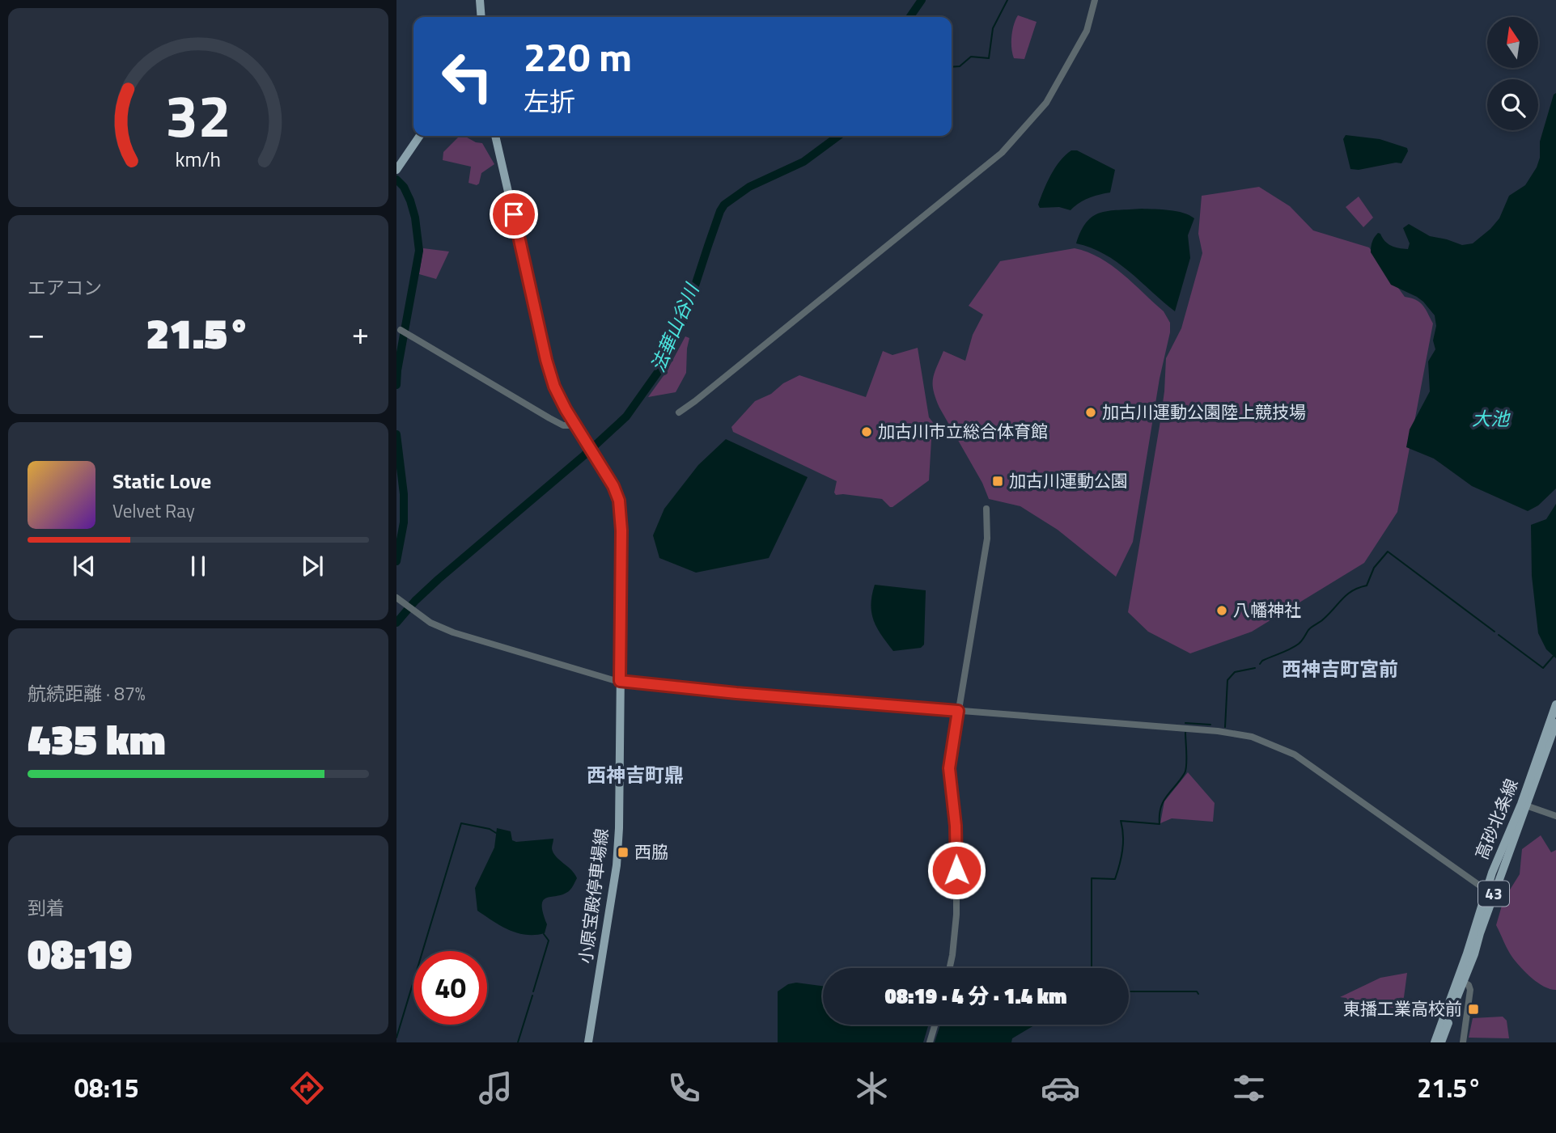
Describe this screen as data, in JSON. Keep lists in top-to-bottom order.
{
  "streets": {
    "main road": ["高砂北条線", "43", "小原宝殿停車場線"]
  },
  "districts": ["西神吉町宮前", "西神吉町鼎"],
  "water": ["法華山谷川", "大池"],
  "places": {
    "other": ["加古川運動公園陸上競技場", "加古川市立総合体育館", "八幡神社"],
    "transit": ["加古川運動公園", "西脇", "東播工業高校前"]
  },
  "north": "top",
  "page": {
    "turn": ["220 m", "左折"],
    "tile": [
      "エアコン",
      ["航続距離 · 87%", "435 km"],
      ["到着", "08:19"]
    ],
    "heat": ["−", "21.5°", "+"],
    "song": ["Static Love", "Velvet Ray"],
    "limit": "40",
    "trip": "08:19 · 4 分 · 1.4 km",
    "tabs": ["08:15", "21.5°"],
    "gauge": ["32", "km/h"]
  }
}
